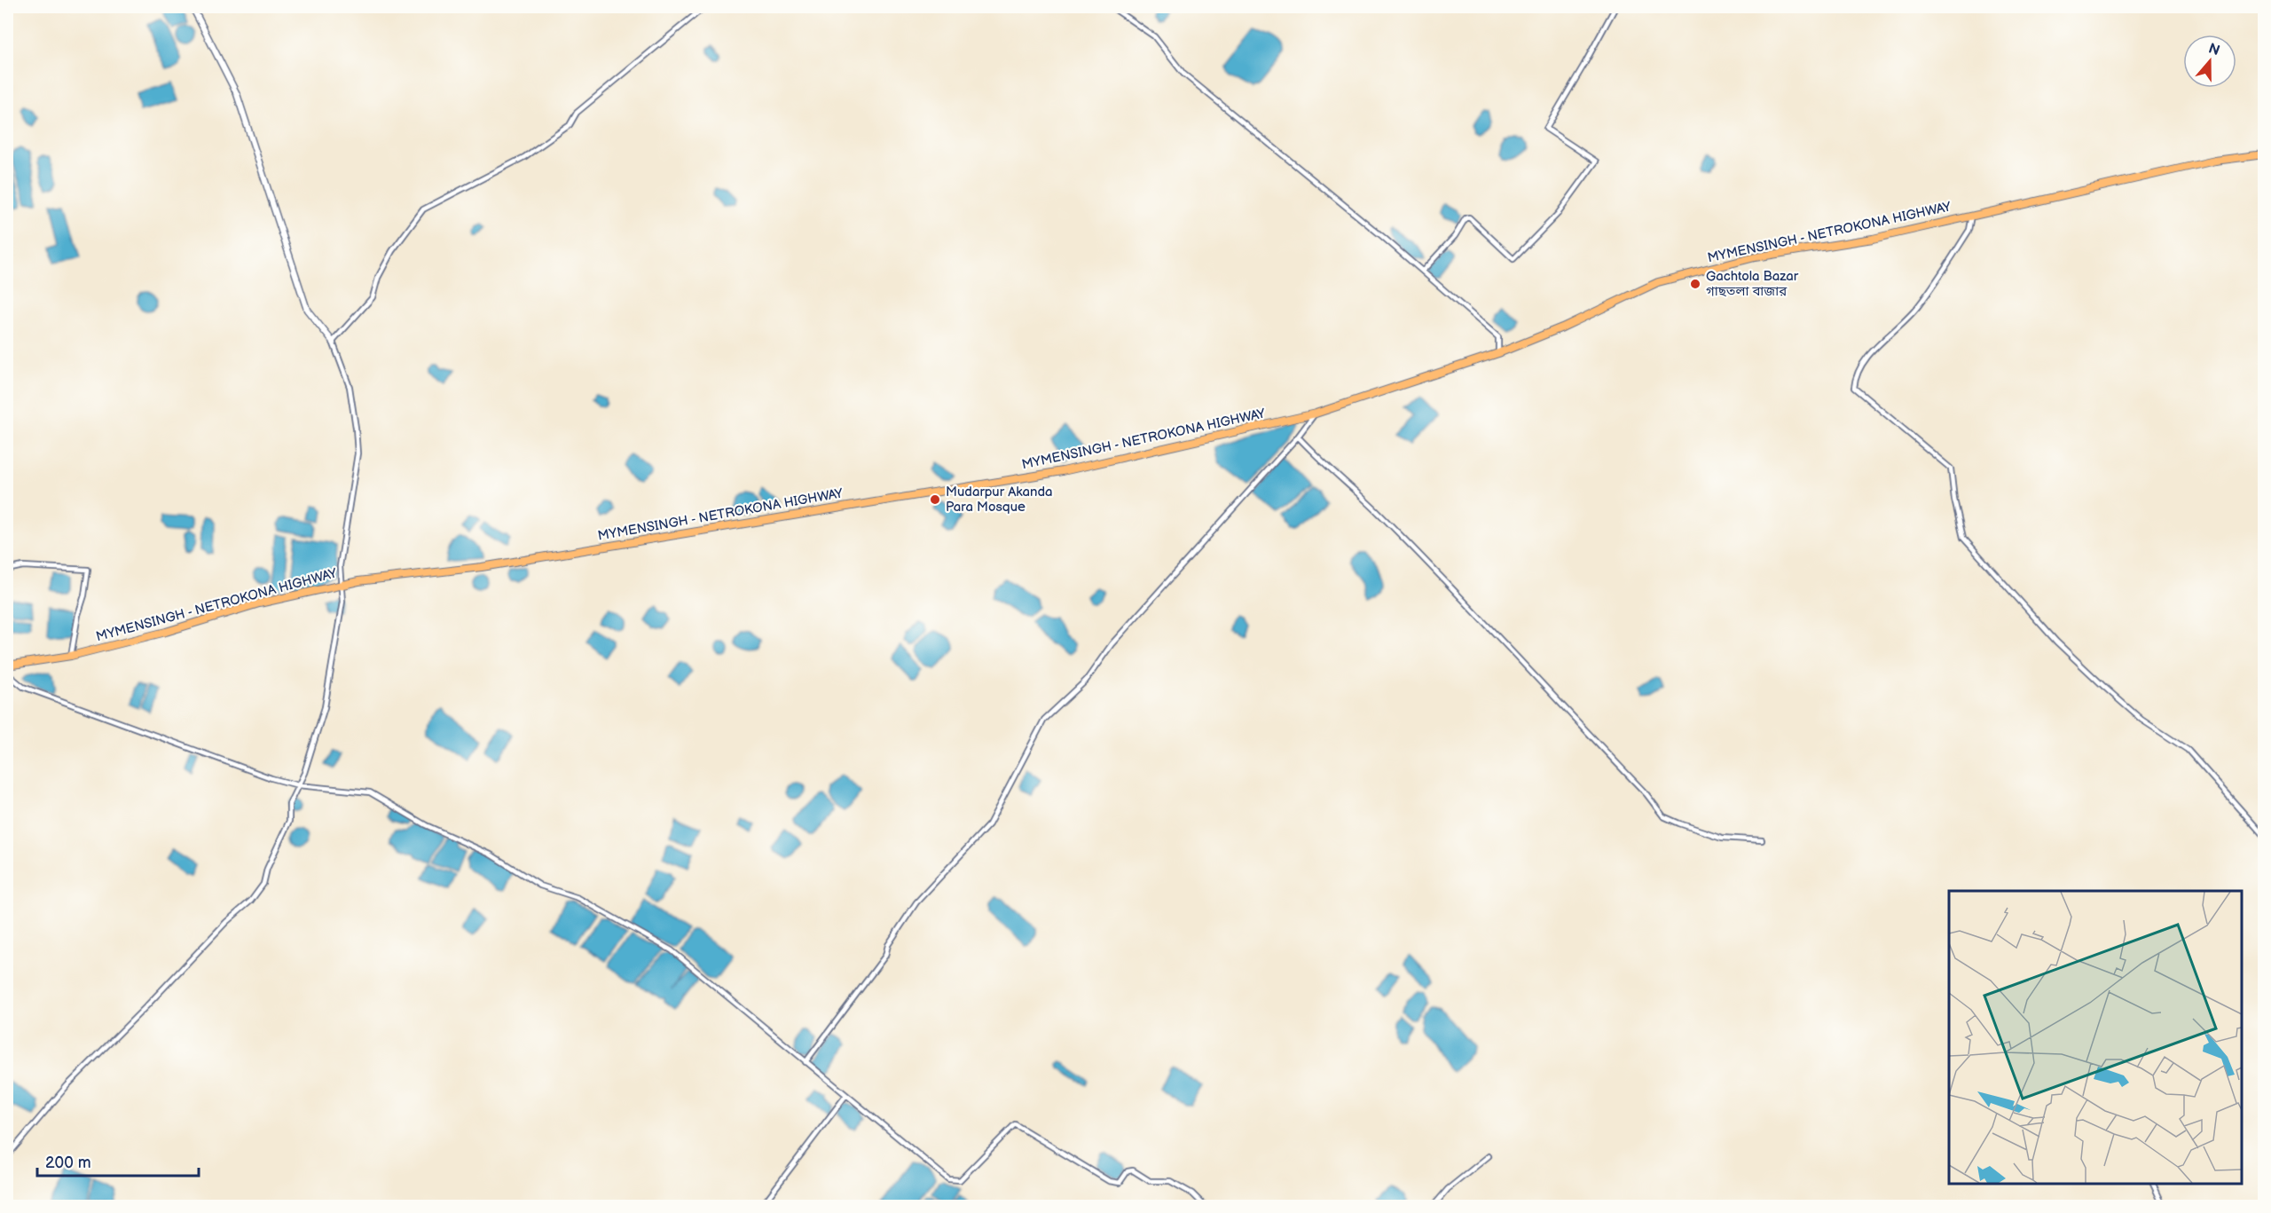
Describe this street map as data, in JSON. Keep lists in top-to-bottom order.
{
  "streets": {
    "main road": ["MYMENSINGH - NETROKONA HIGHWAY"]
  },
  "places": ["Gachtola Bazar গাছতলা বাজার", "Mudarpur Akanda Para Mosque"],
  "scale_bar": "200 m",
  "north": "top"
}
